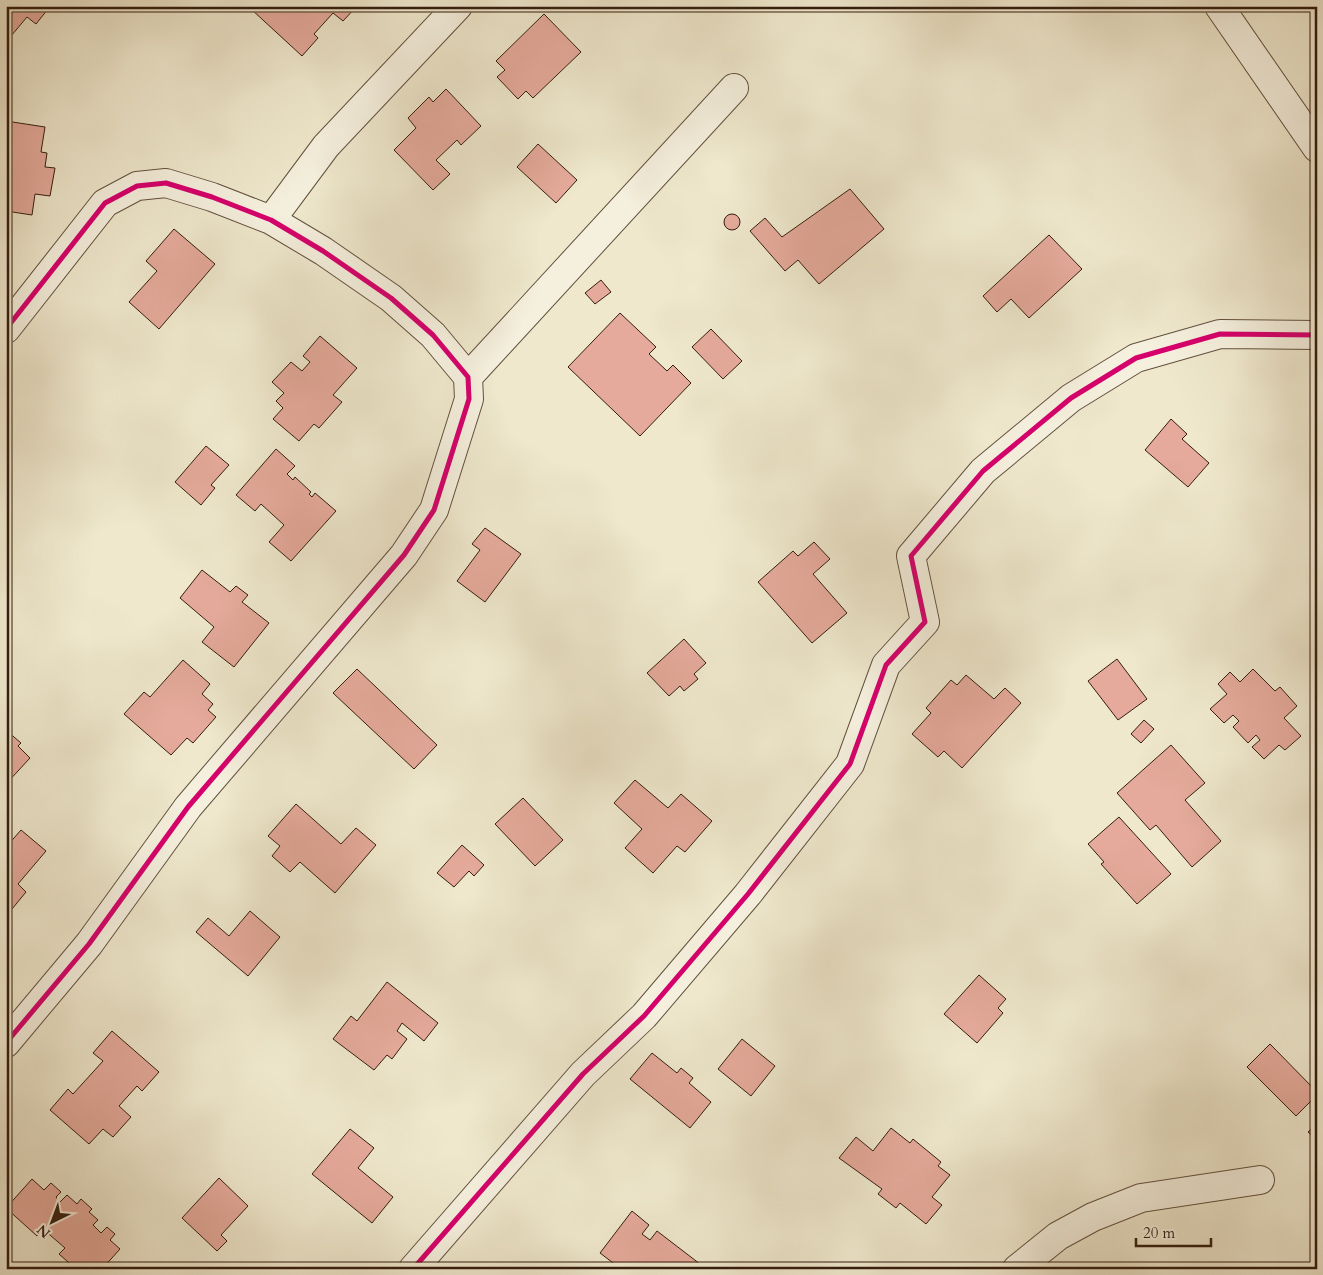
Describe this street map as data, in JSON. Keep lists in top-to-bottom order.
{
  "scale_bar": "20 m",
  "north": "bottom left"
}
